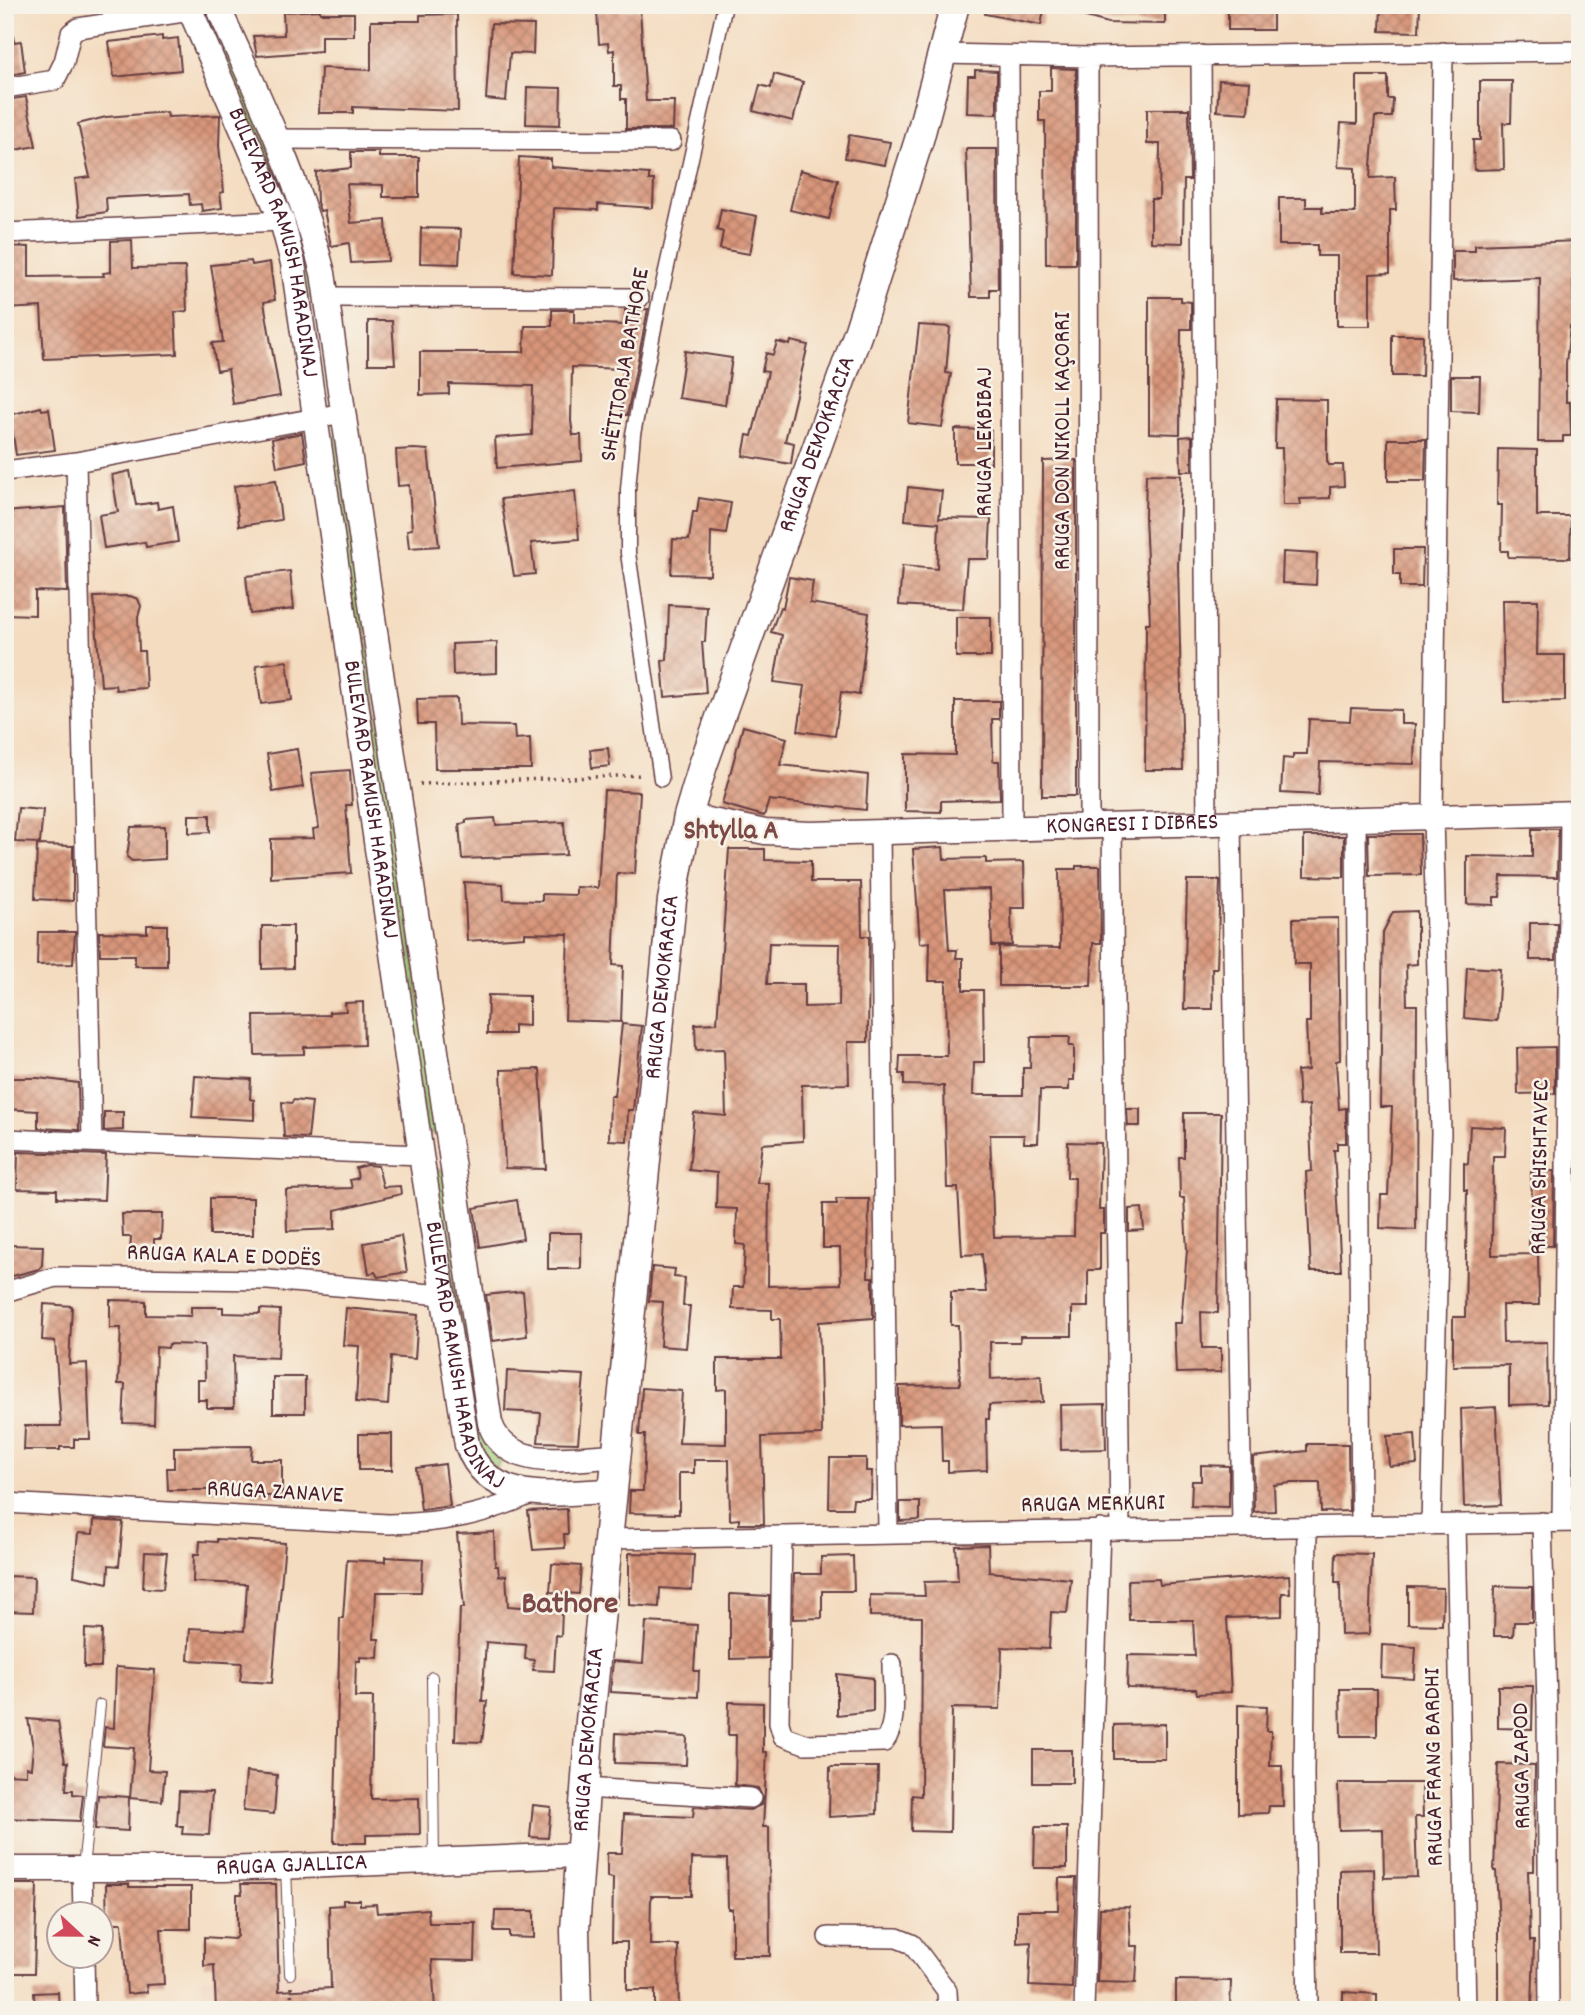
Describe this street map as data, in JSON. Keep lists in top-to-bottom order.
{
  "streets": {
    "main road": ["RRUGA DEMOKRACIA"],
    "street": [
      "BULEVARD RAMUSH HARADINAJ",
      "SHËTITORJA BATHORE",
      "RRUGA DON NIKOLL KAÇORRI",
      "RRUGA LEKBIBAJ",
      "KONGRESI I DIBRES",
      "RRUGA SHISHTAVEC",
      "RRUGA KALA E DODËS",
      "RRUGA ZANAVE",
      "RRUGA MERKURI",
      "RRUGA ZAPOD",
      "RRUGA FRANG BARDHI",
      "RRUGA GJALLICA"
    ]
  },
  "crossings": [
    ["BULEVARD RAMUSH HARADINAJ", "RRUGA DEMOKRACIA"],
    ["BULEVARD RAMUSH HARADINAJ", "RRUGA KALA E DODËS"],
    ["BULEVARD RAMUSH HARADINAJ", "RRUGA ZANAVE"],
    ["RRUGA DON NIKOLL KAÇORRI", "KONGRESI I DIBRES"],
    ["RRUGA DON NIKOLL KAÇORRI", "RRUGA MERKURI"],
    ["RRUGA LEKBIBAJ", "KONGRESI I DIBRES"],
    ["RRUGA DEMOKRACIA", "KONGRESI I DIBRES"],
    ["RRUGA DEMOKRACIA", "RRUGA MERKURI"],
    ["RRUGA DEMOKRACIA", "RRUGA GJALLICA"],
    ["KONGRESI I DIBRES", "RRUGA SHISHTAVEC"],
    ["RRUGA SHISHTAVEC", "RRUGA MERKURI"],
    ["RRUGA MERKURI", "RRUGA ZAPOD"],
    ["RRUGA MERKURI", "RRUGA FRANG BARDHI"]
  ],
  "districts": ["Shtylla A", "Bathore"],
  "north": "right"
}
